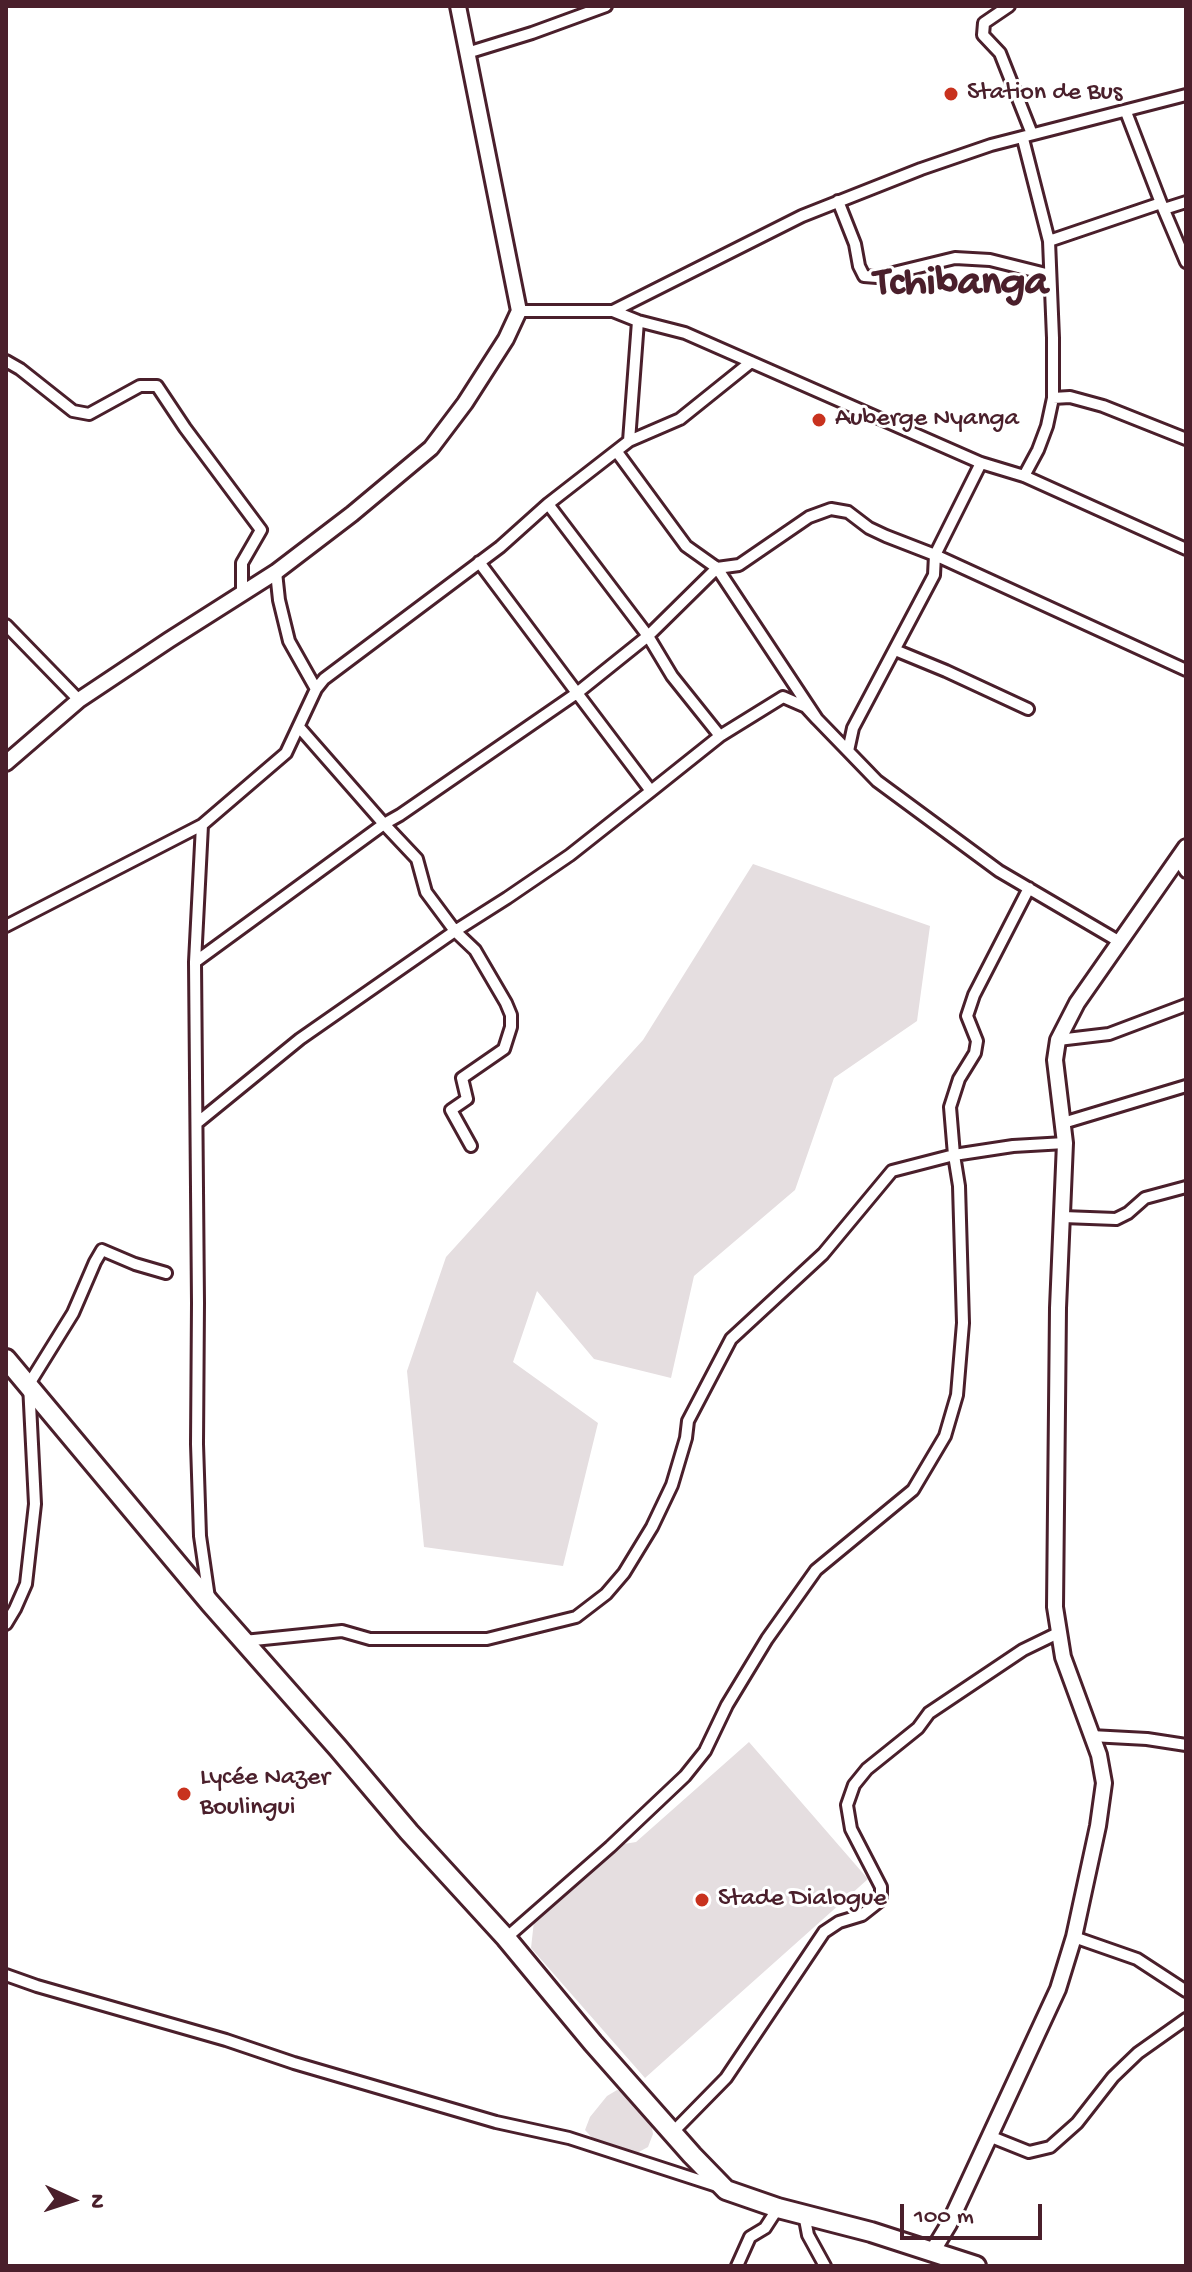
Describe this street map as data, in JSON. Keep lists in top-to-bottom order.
{
  "districts": ["Tchibanga"],
  "places": [
    "Station de Bus",
    "Auberge Nyanga",
    "Lycée Nazer Boulingui",
    "Stade Dialogue"
  ],
  "scale_bar": "100 m",
  "north": "right"
}
